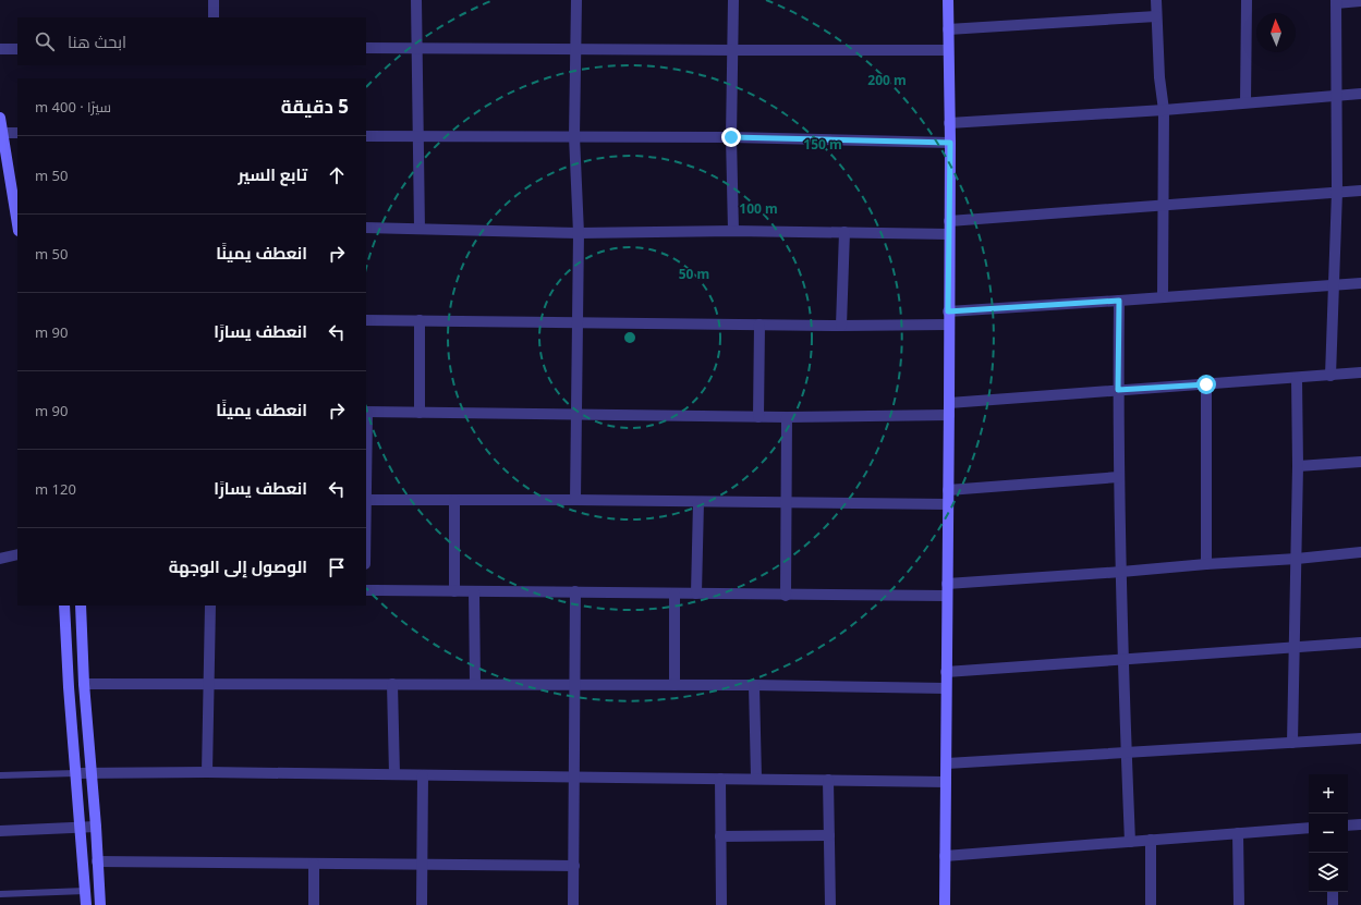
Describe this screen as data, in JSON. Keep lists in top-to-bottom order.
{
  "north": "top",
  "page": {
    "search": "ابحث هنا",
    "heading": ["5 دقيقة", "سيرًا · 400 m"],
    "list": [
      ["تابع السير", "50 m"],
      ["انعطف يمينًا", "50 m"],
      ["انعطف يسارًا", "90 m"],
      ["انعطف يمينًا", "90 m"],
      ["انعطف يسارًا", "120 m"],
      "الوصول إلى الوجهة"
    ],
    "map_buttons": ["+", "−"]
  },
  "rings": [
    "200 m",
    "150 m",
    "100 m",
    "50 m"
  ]
}
